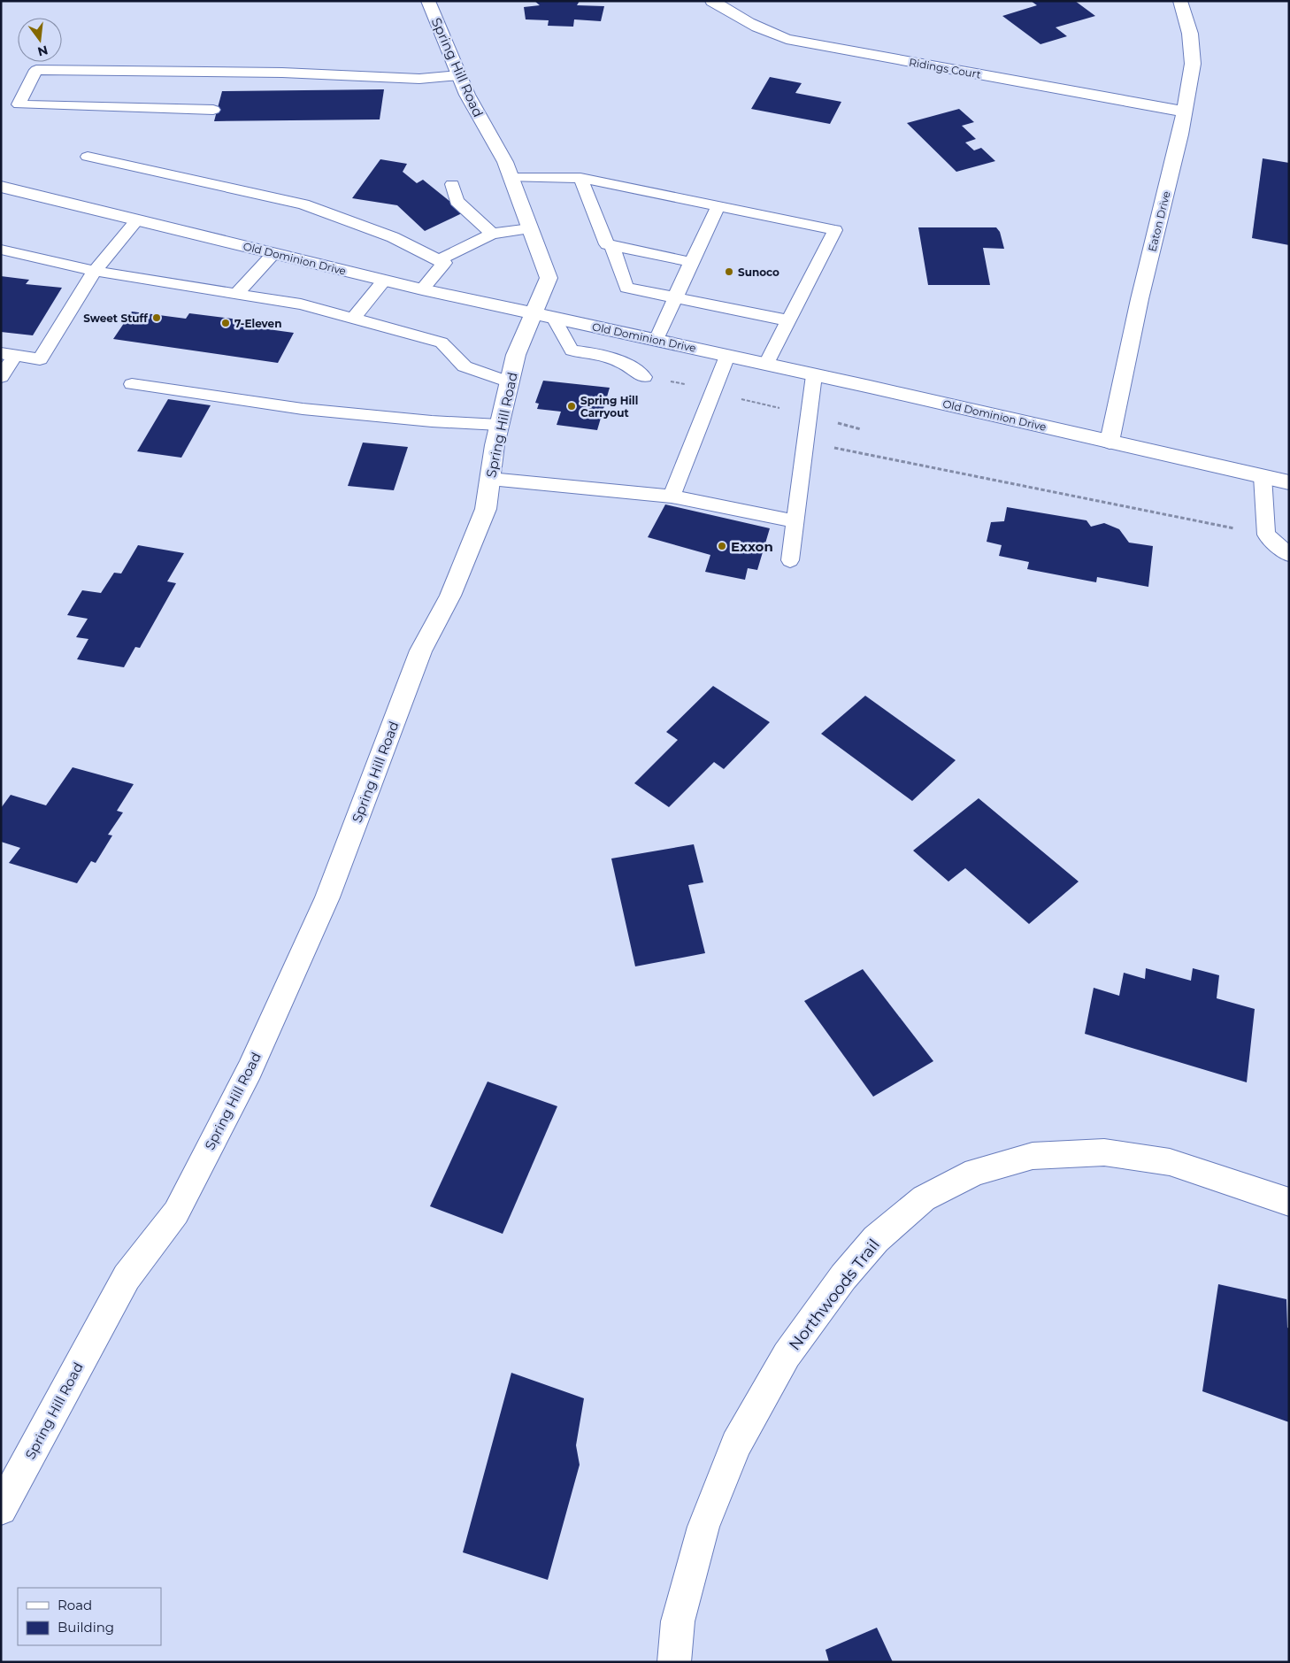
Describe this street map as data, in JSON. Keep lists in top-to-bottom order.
{
  "streets": {
    "main road": [
      "Spring Hill Road",
      "Ridings Court",
      "Eaton Drive",
      "Old Dominion Drive",
      "Northwoods Trail"
    ]
  },
  "crossings": [
    ["Spring Hill Road", "Old Dominion Drive"],
    ["Ridings Court", "Eaton Drive"],
    ["Eaton Drive", "Old Dominion Drive"]
  ],
  "places": [
    "Sunoco",
    "Sweet Stuff",
    "7-Eleven",
    "Spring Hill Carryout",
    "Exxon"
  ],
  "legend": ["Road", "Building"],
  "north": "bottom"
}
